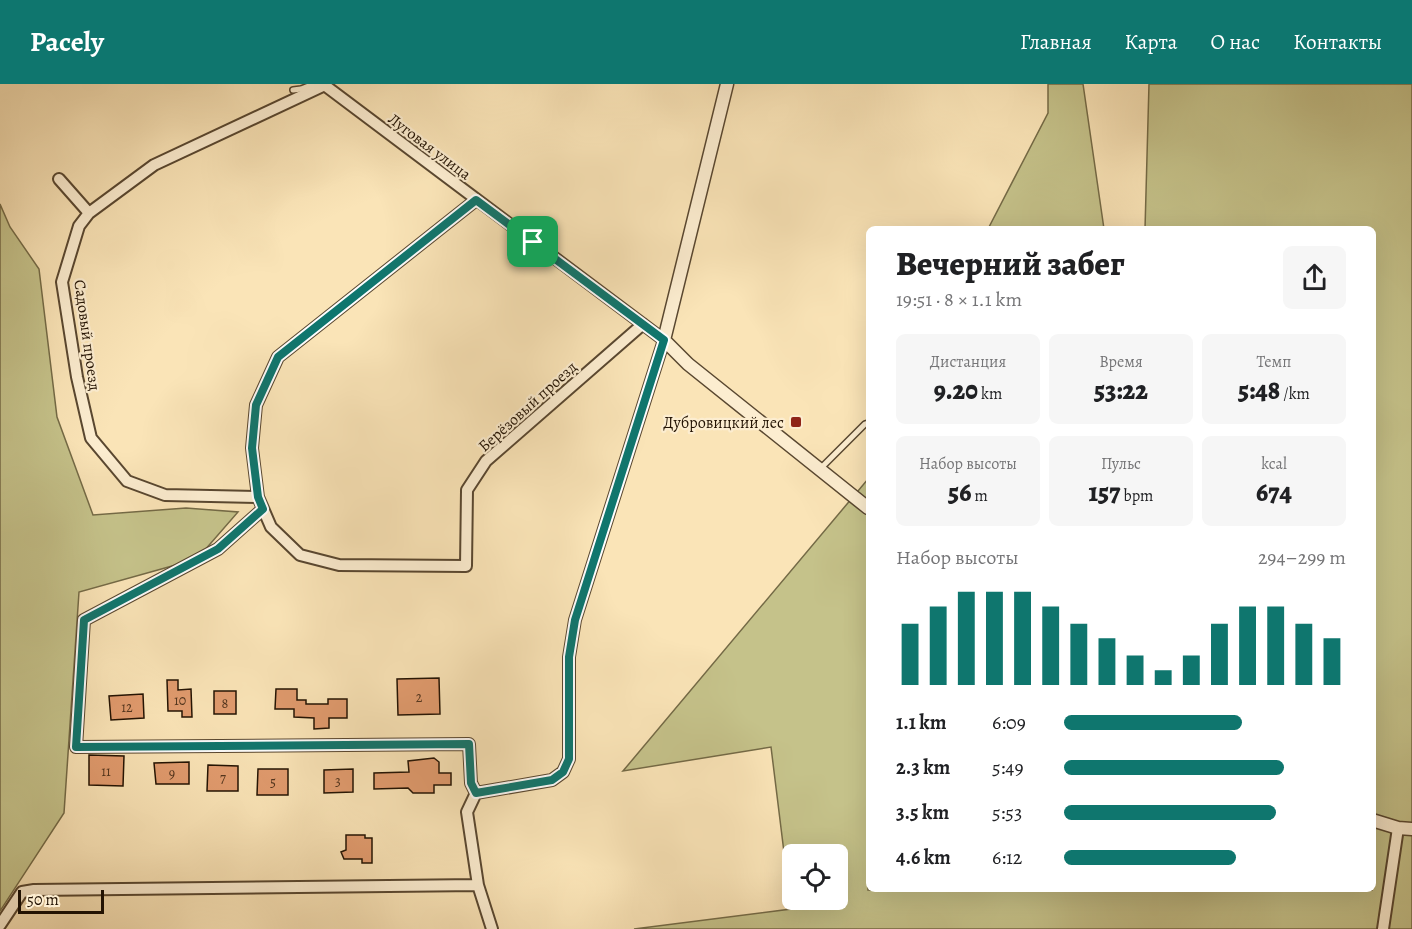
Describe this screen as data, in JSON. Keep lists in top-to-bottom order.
{
  "streets": {
    "street": ["Луговая улица", "Садовый проезд", "Берёзовый проезд"]
  },
  "crossings": [
    ["Луговая улица", "Садовый проезд"],
    ["Луговая улица", "Берёзовый проезд"]
  ],
  "places": {
    "transit": ["Дубровицкий лес"]
  },
  "house_numbers": [
    "2",
    "10",
    "8",
    "12",
    "11",
    "9",
    "7",
    "3",
    "5"
  ],
  "scale_bar": "50 m",
  "page": {
    "header": "Pacely",
    "nav": [
      "Главная",
      "Карта",
      "О нас",
      "Контакты"
    ],
    "heading": ["Вечерний забег", "19:51 · 8 × 1.1 km"],
    "stats": [
      ["Дистанция", "9.20 km"],
      ["Время", "53:22"],
      ["Темп", "5:48 /km"],
      ["Набор высоты", "56 m"],
      ["Пульс", "157 bpm"],
      ["kcal", "674"]
    ],
    "chart": ["Набор высоты", "294–299 m"],
    "list": [
      {
        "name": "1.1 km",
        "note": "6:09"
      },
      {
        "name": "2.3 km",
        "note": "5:49"
      },
      {
        "name": "3.5 km",
        "note": "5:53"
      },
      {
        "name": "4.6 km",
        "note": "6:12"
      }
    ],
    "scale": "50 m"
  }
}
